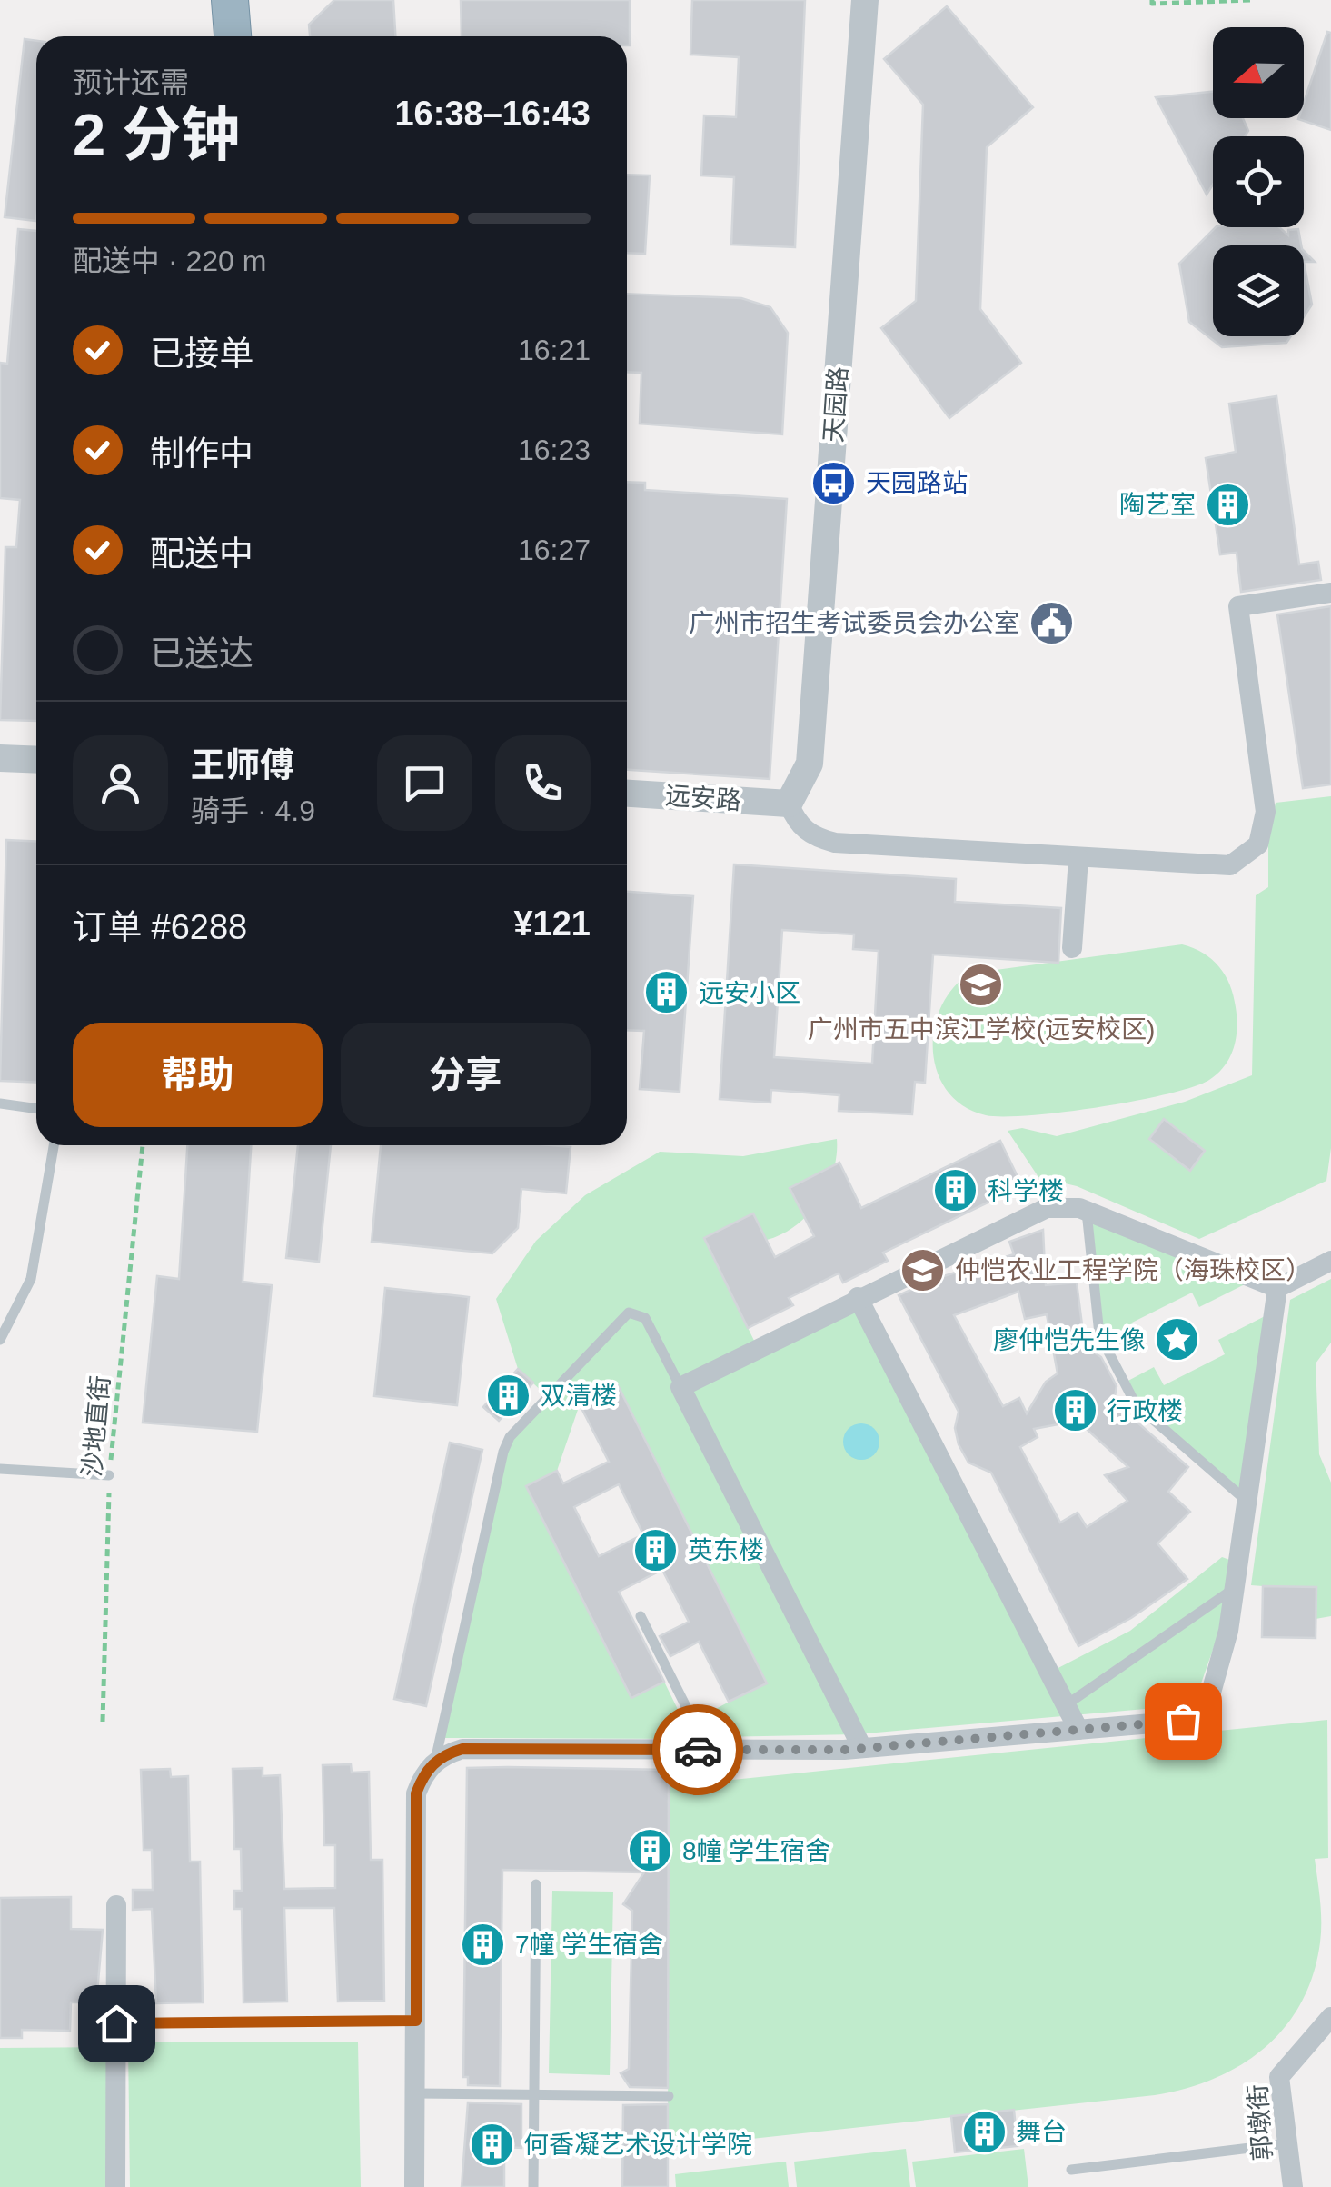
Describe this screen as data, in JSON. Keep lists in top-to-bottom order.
{
  "streets": {
    "street": ["天园路", "远安路", "郭墩街"],
    "path": ["沙地直街"]
  },
  "crossings": [
    ["天园路", "远安路"]
  ],
  "places": {
    "bus stop": ["天园路站"],
    "building": [
      "陶艺室",
      "远安小区",
      "科学楼",
      "双清楼",
      "行政楼",
      "英东楼",
      "8幢 学生宿舍",
      "7幢 学生宿舍",
      "舞台",
      "何香凝艺术设计学院"
    ],
    "public building": ["广州市招生考试委员会办公室"],
    "school or university": ["广州市五中滨江学校(远安校区)", "仲恺农业工程学院（海珠校区）"],
    "place": ["廖仲恺先生像"]
  },
  "north": "left",
  "page": {
    "heading": ["2 分钟", "预计还需", "16:38–16:43"],
    "panel": [
      "王师傅",
      "骑手 · 4.9",
      "订单 #6288",
      "¥121"
    ],
    "bar": "配送中 · 220 m",
    "list": [
      ["已接单", "16:21"],
      ["制作中", "16:23"],
      ["配送中", "16:27"],
      "已送达"
    ],
    "buttons": ["帮助", "分享"]
  }
}
